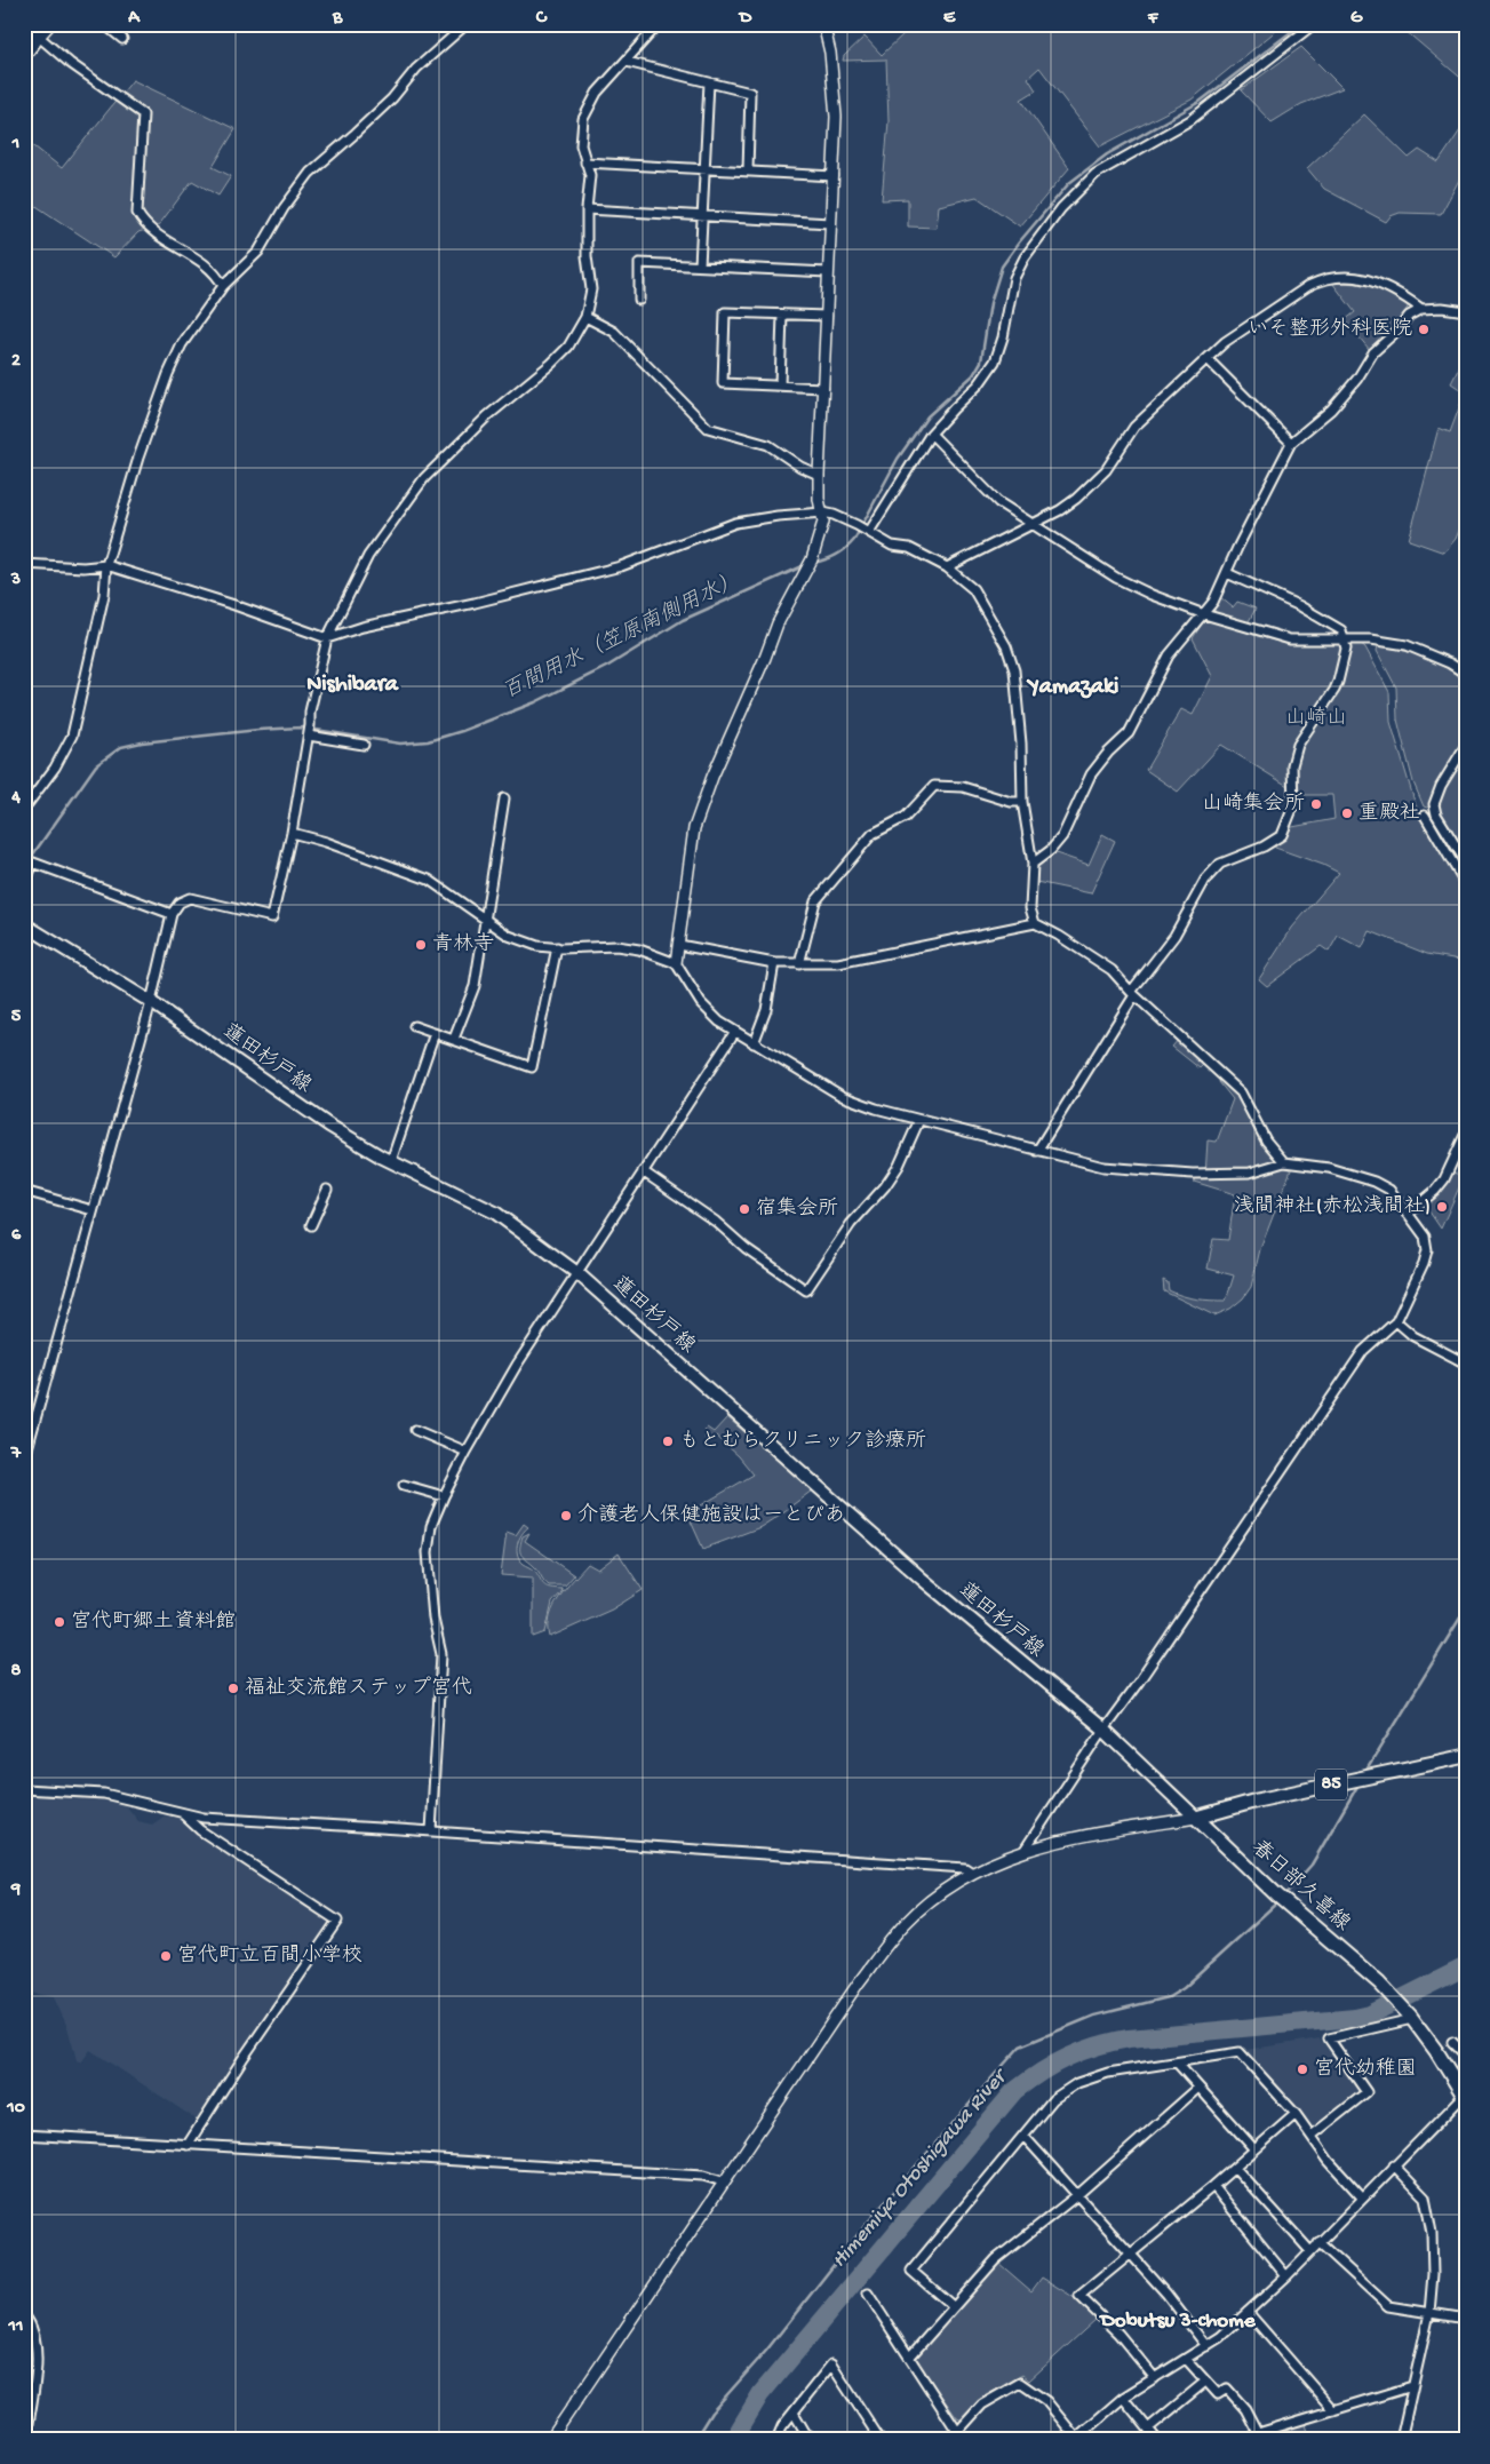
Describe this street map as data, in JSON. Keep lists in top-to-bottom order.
{
  "streets": {
    "main road": ["蓮田杉戸線", "85", "春日部久喜線"]
  },
  "crossings": [
    ["蓮田杉戸線", "85"],
    ["蓮田杉戸線", "春日部久喜線"],
    ["85", "春日部久喜線"]
  ],
  "districts": ["Nishibara", "Yamazaki", "Dobutsu 3-chome"],
  "water": ["百間用水（笠原南側用水）", "Himemiya Otoshigawa River"],
  "parks": ["山崎山"],
  "places": [
    "いそ整形外科医院",
    "山崎集会所",
    "重殿社",
    "青林寺",
    "浅間神社(赤松浅間社)",
    "宿集会所",
    "もとむらクリニック診療所",
    "介護老人保健施設はーとぴあ",
    "宮代町郷土資料館",
    "福祉交流館ステップ宮代",
    "宮代町立百間小学校",
    "宮代幼稚園"
  ],
  "grid": {
    "columns": [
      "A",
      "B",
      "C",
      "D",
      "E",
      "F",
      "G"
    ],
    "rows": [
      "1",
      "2",
      "3",
      "4",
      "5",
      "6",
      "7",
      "8",
      "9",
      "10",
      "11"
    ]
  }
}
